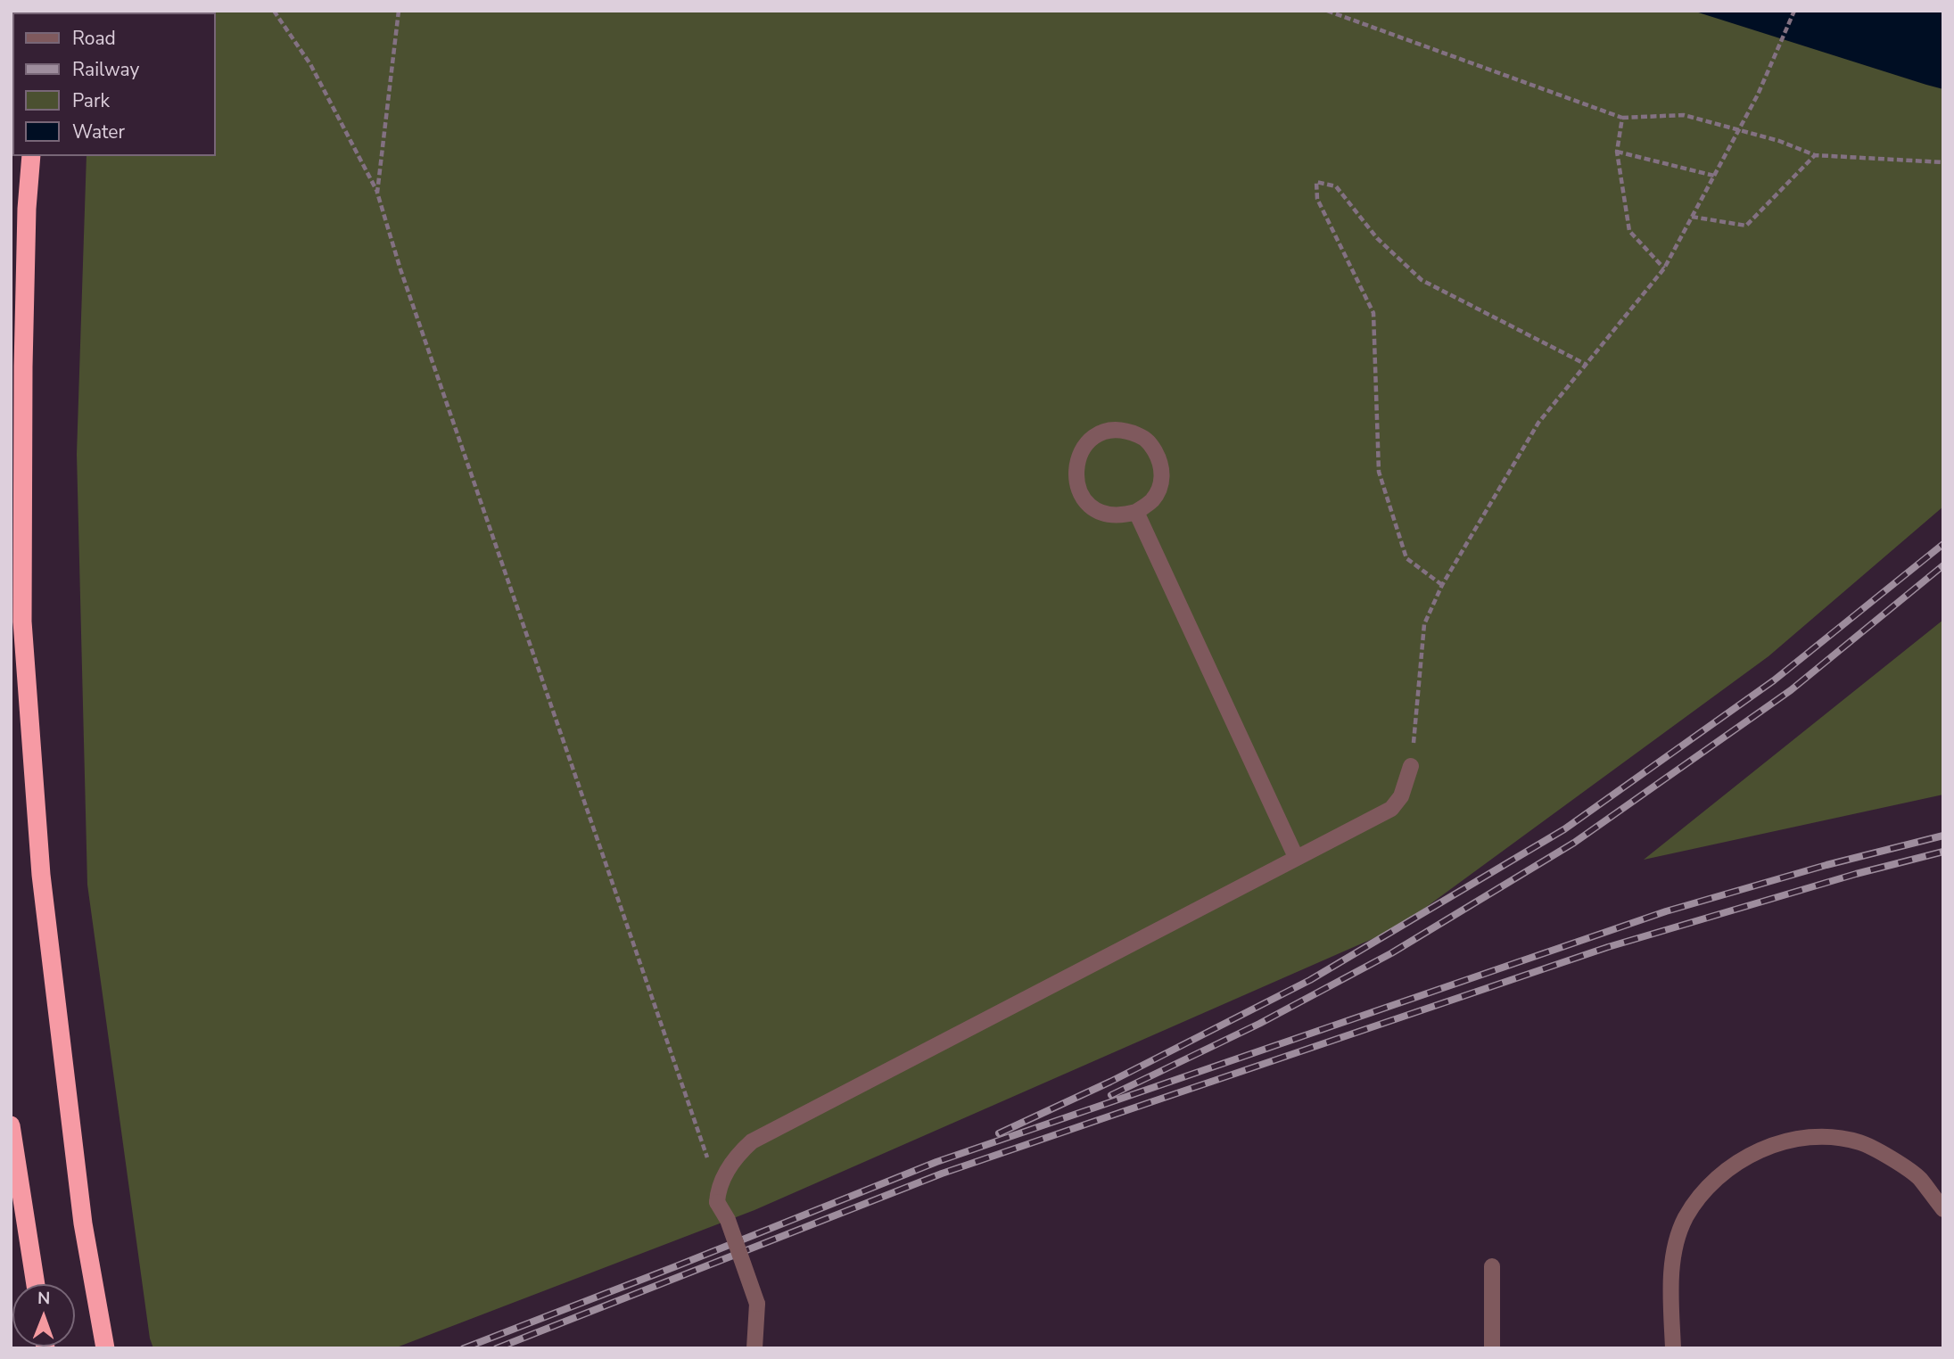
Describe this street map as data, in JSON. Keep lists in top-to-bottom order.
{
  "legend": [
    "Road",
    "Railway",
    "Park",
    "Water"
  ],
  "north": "top"
}
